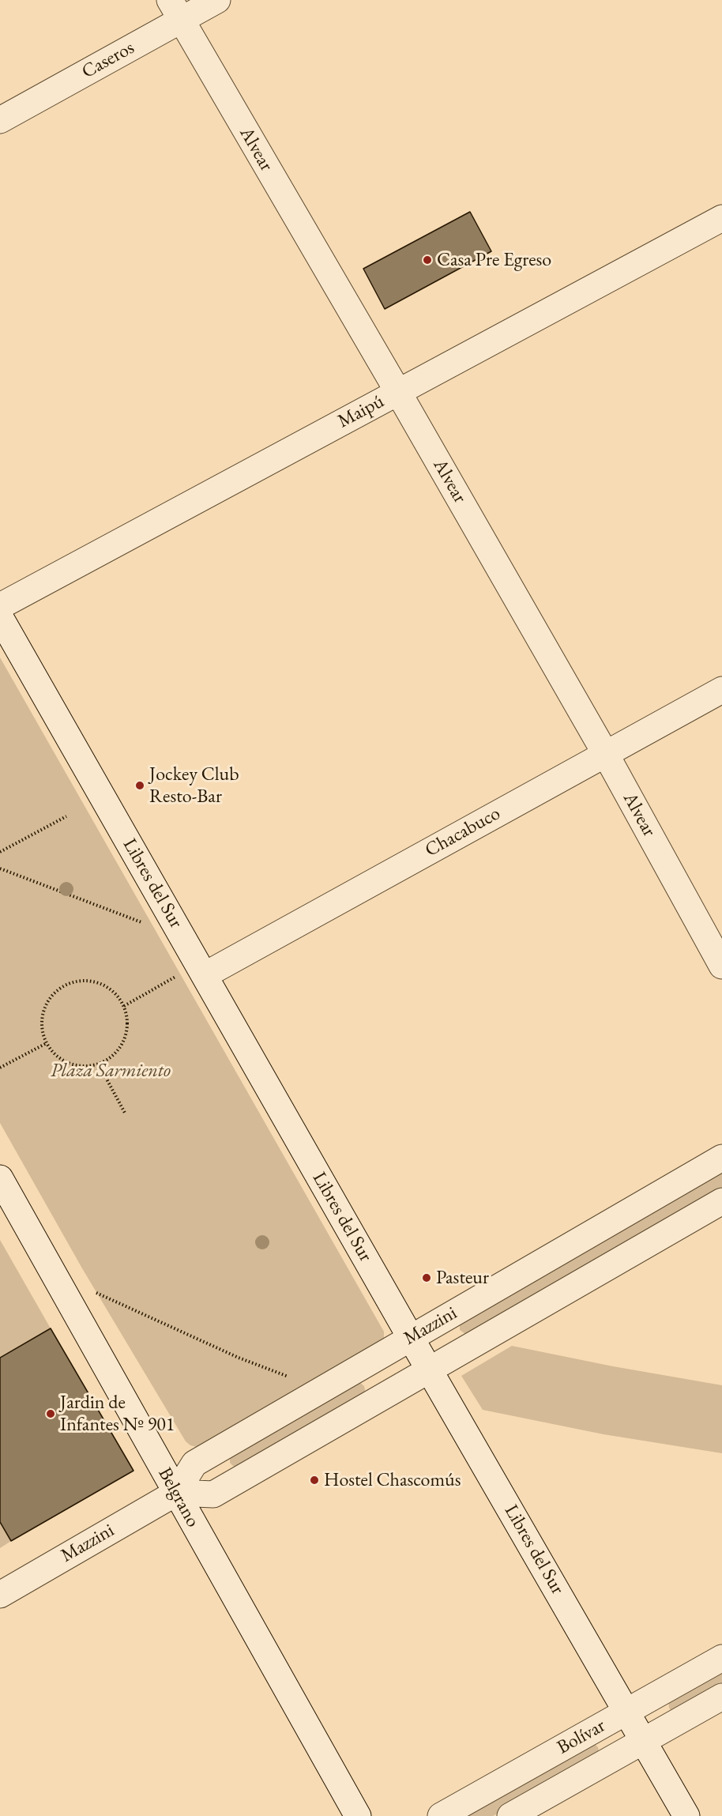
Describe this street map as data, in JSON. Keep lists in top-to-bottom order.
{
  "streets": {
    "street": [
      "Caseros",
      "Alvear",
      "Maipú",
      "Chacabuco",
      "Libres del Sur",
      "Mazzini",
      "Belgrano",
      "Bolívar"
    ]
  },
  "crossings": [
    ["Caseros", "Alvear"],
    ["Alvear", "Maipú"],
    ["Alvear", "Chacabuco"],
    ["Chacabuco", "Libres del Sur"],
    ["Libres del Sur", "Mazzini"],
    ["Libres del Sur", "Bolívar"],
    ["Mazzini", "Belgrano"]
  ],
  "parks": ["Plaza Sarmiento"],
  "places": [
    "Casa Pre Egreso",
    "Jockey Club Resto-Bar",
    "Pasteur",
    "Jardin de Infantes Nº 901",
    "Hostel Chascomús"
  ]
}
